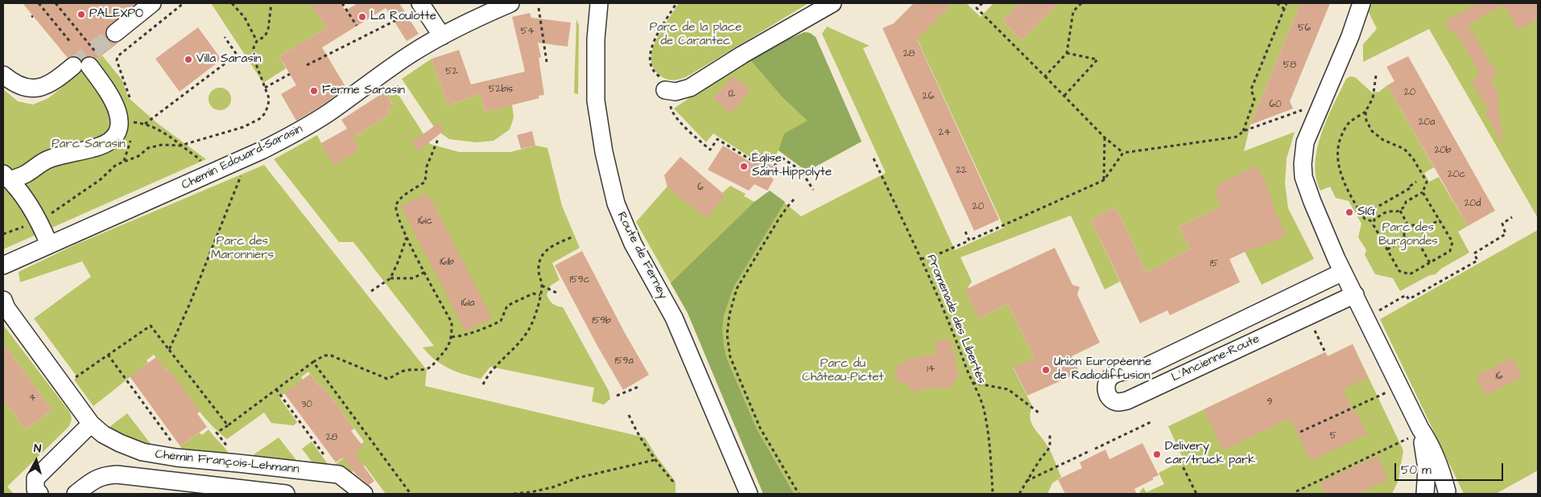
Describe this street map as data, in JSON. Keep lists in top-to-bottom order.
{
  "streets": {
    "street": [
      "Chemin Edouard-Sarasin",
      "Route de Ferney",
      "L'Ancienne-Route",
      "Chemin François-Lehmann"
    ],
    "path": ["Promenade des Libertés"]
  },
  "parks": [
    "Parc de la place de Carantec",
    "Parc Sarasin",
    "Parc des Burgondes",
    "Parc des Maronniers",
    "Parc du Château-Pictet"
  ],
  "places": [
    "PALEXPO",
    "La Roulotte",
    "Villa Sarasin",
    "Ferme Sarasin",
    "Église Saint-Hippolyte",
    "SIG",
    "Union Européenne de Radiodiffusion",
    "Delivery car/truck park"
  ],
  "house_numbers": [
    "56",
    "54",
    "28",
    "58",
    "52",
    "52bis",
    "20",
    "12",
    "26",
    "60",
    "20a",
    "24",
    "20b",
    "22",
    "20c",
    "6",
    "20d",
    "20",
    "161c",
    "161b",
    "15",
    "159c",
    "161a",
    "159b",
    "159a",
    "14",
    "16",
    "4",
    "9",
    "30",
    "5",
    "28"
  ],
  "scale_bar": "50 m",
  "north": "top"
}
